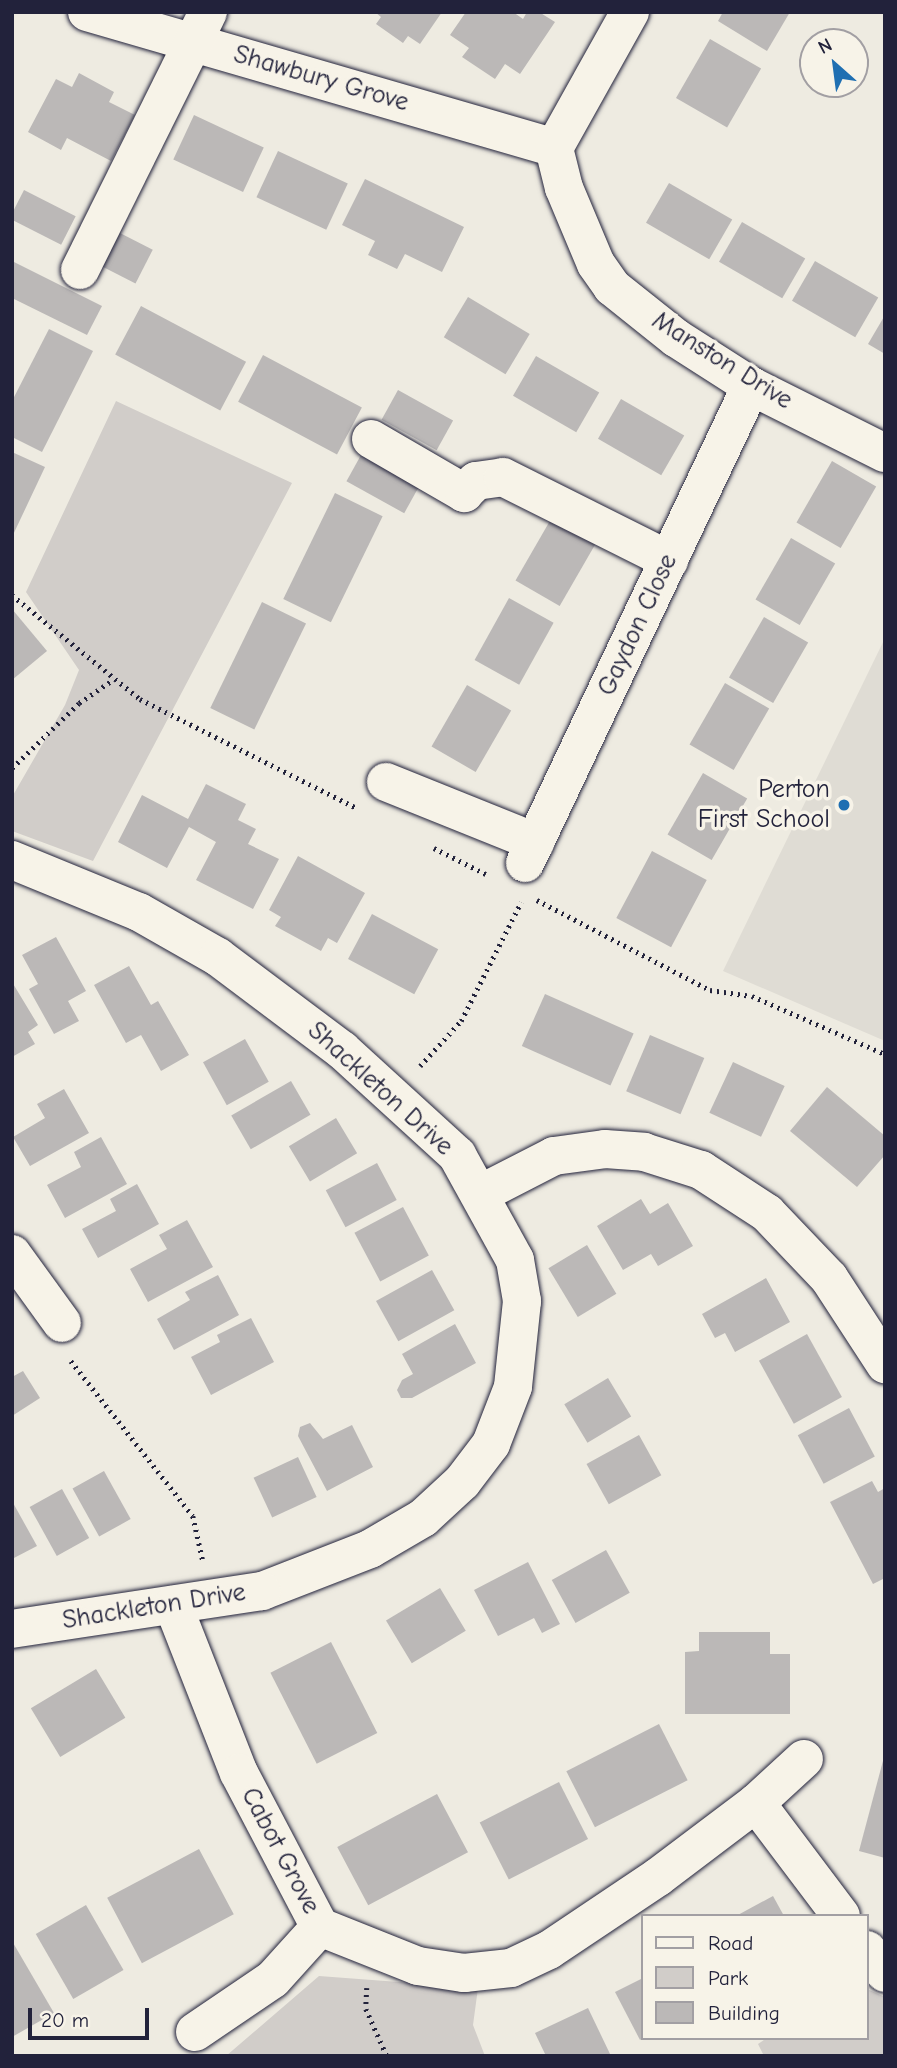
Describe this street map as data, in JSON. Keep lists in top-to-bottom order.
{
  "streets": {
    "street": [
      "Shawbury Grove",
      "Manston Drive",
      "Gaydon Close",
      "Shackleton Drive",
      "Cabot Grove"
    ]
  },
  "crossings": [
    ["Shawbury Grove", "Manston Drive"],
    ["Manston Drive", "Gaydon Close"],
    ["Shackleton Drive", "Cabot Grove"]
  ],
  "places": ["Perton First School"],
  "legend": ["Road", "Park", "Building"],
  "scale_bar": "20 m",
  "north": "top left"
}
